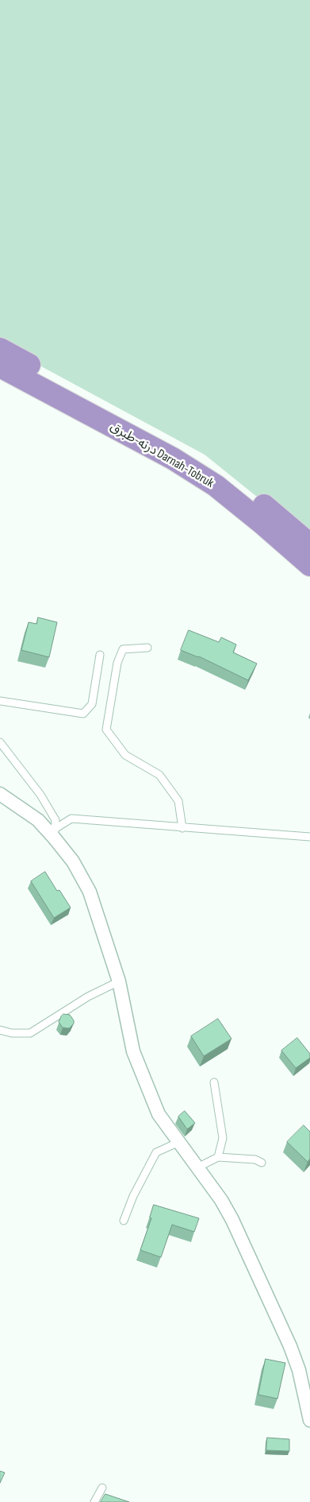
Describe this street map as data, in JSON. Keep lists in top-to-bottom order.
{
  "streets": {
    "highway": ["درنه-طبرق Darnah-Tobruk"]
  }
}
